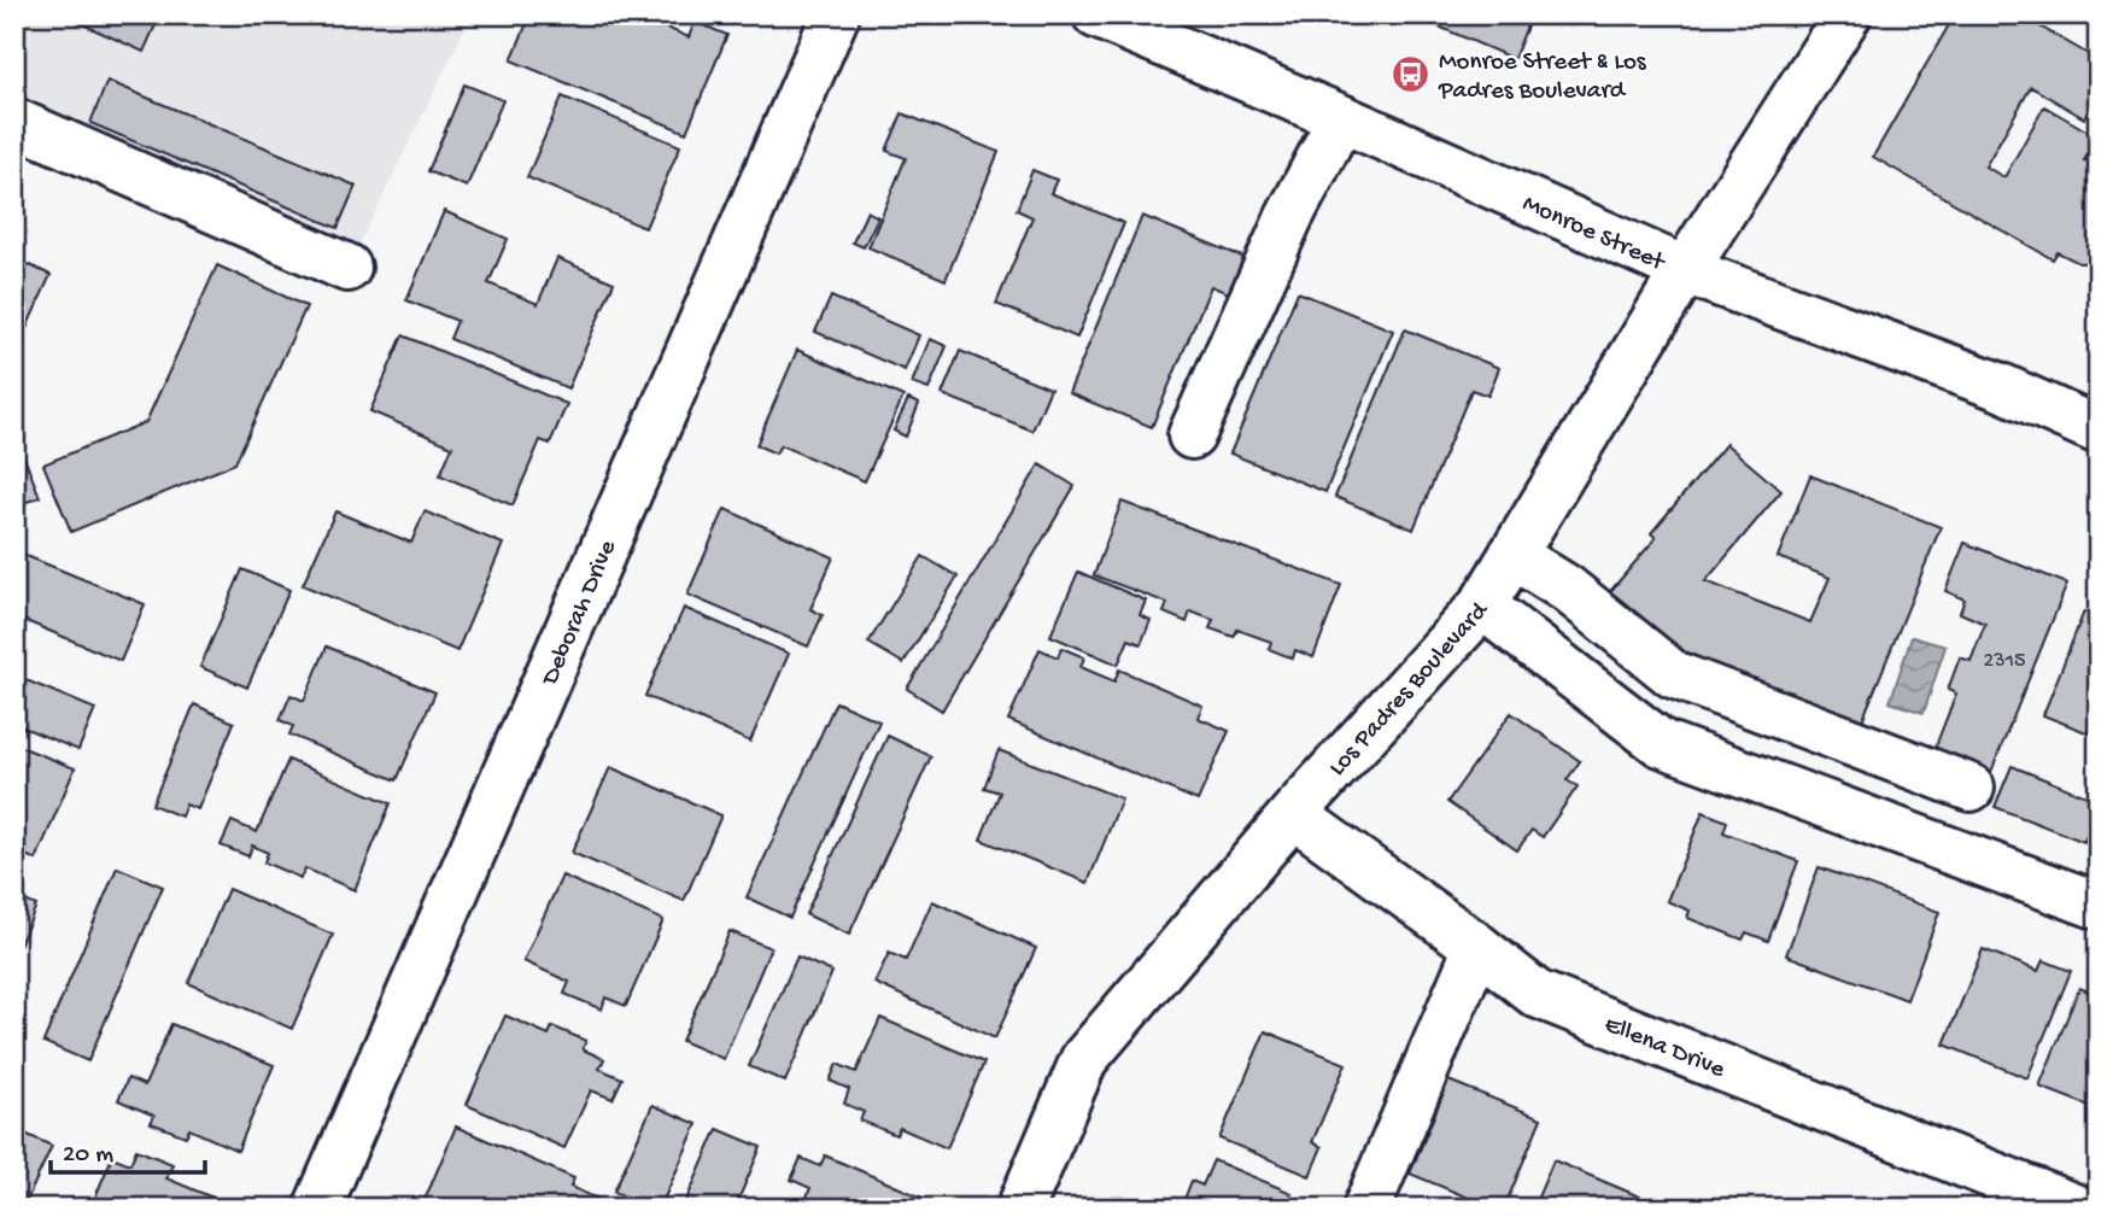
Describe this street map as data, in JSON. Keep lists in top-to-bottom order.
{
  "streets": {
    "street": [
      "Monroe Street",
      "Deborah Drive",
      "Los Padres Boulevard",
      "Ellena Drive"
    ]
  },
  "crossings": [
    ["Monroe Street", "Los Padres Boulevard"],
    ["Los Padres Boulevard", "Ellena Drive"]
  ],
  "places": {
    "bus stop": ["Monroe Street & Los Padres Boulevard"]
  },
  "house_numbers": ["2315"],
  "scale_bar": "20 m"
}
